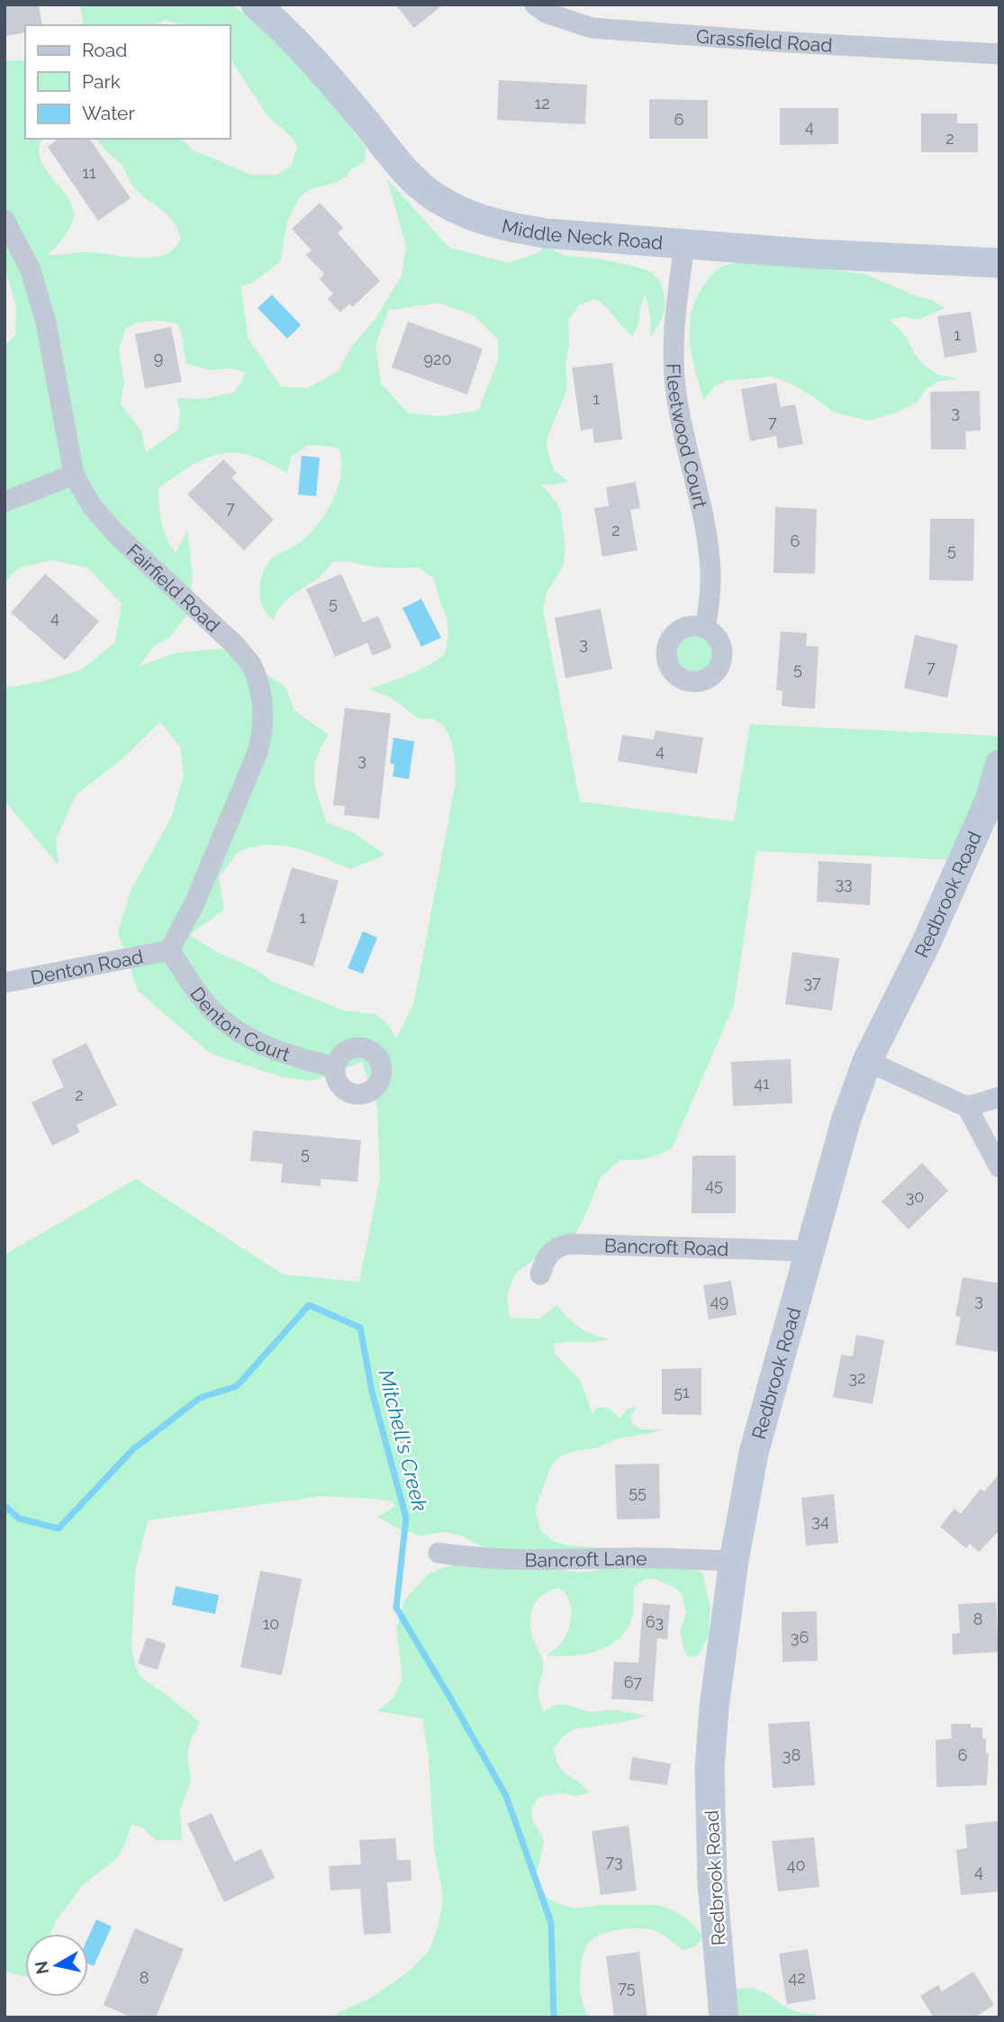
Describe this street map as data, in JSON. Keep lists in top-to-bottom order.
{
  "streets": {
    "main road": ["Middle Neck Road", "Redbrook Road"],
    "street": [
      "Grassfield Road",
      "Fleetwood Court",
      "Fairfield Road",
      "Denton Road",
      "Denton Court",
      "Bancroft Road",
      "Bancroft Lane"
    ]
  },
  "crossings": [
    ["Middle Neck Road", "Fleetwood Court"],
    ["Fairfield Road", "Denton Road"],
    ["Fairfield Road", "Denton Court"],
    ["Redbrook Road", "Bancroft Road"],
    ["Redbrook Road", "Bancroft Lane"],
    ["Denton Road", "Denton Court"]
  ],
  "water": ["Mitchell's Creek"],
  "house_numbers": [
    "12",
    "6",
    "4",
    "2",
    "11",
    "1",
    "9",
    "920",
    "1",
    "3",
    "7",
    "7",
    "2",
    "6",
    "5",
    "5",
    "4",
    "3",
    "7",
    "5",
    "4",
    "3",
    "33",
    "1",
    "37",
    "41",
    "2",
    "5",
    "45",
    "30",
    "3",
    "49",
    "32",
    "51",
    "55",
    "34",
    "8",
    "63",
    "10",
    "36",
    "67",
    "38",
    "6",
    "73",
    "40",
    "4",
    "8",
    "42",
    "75"
  ],
  "legend": ["Road", "Park", "Water"],
  "north": "left"
}
